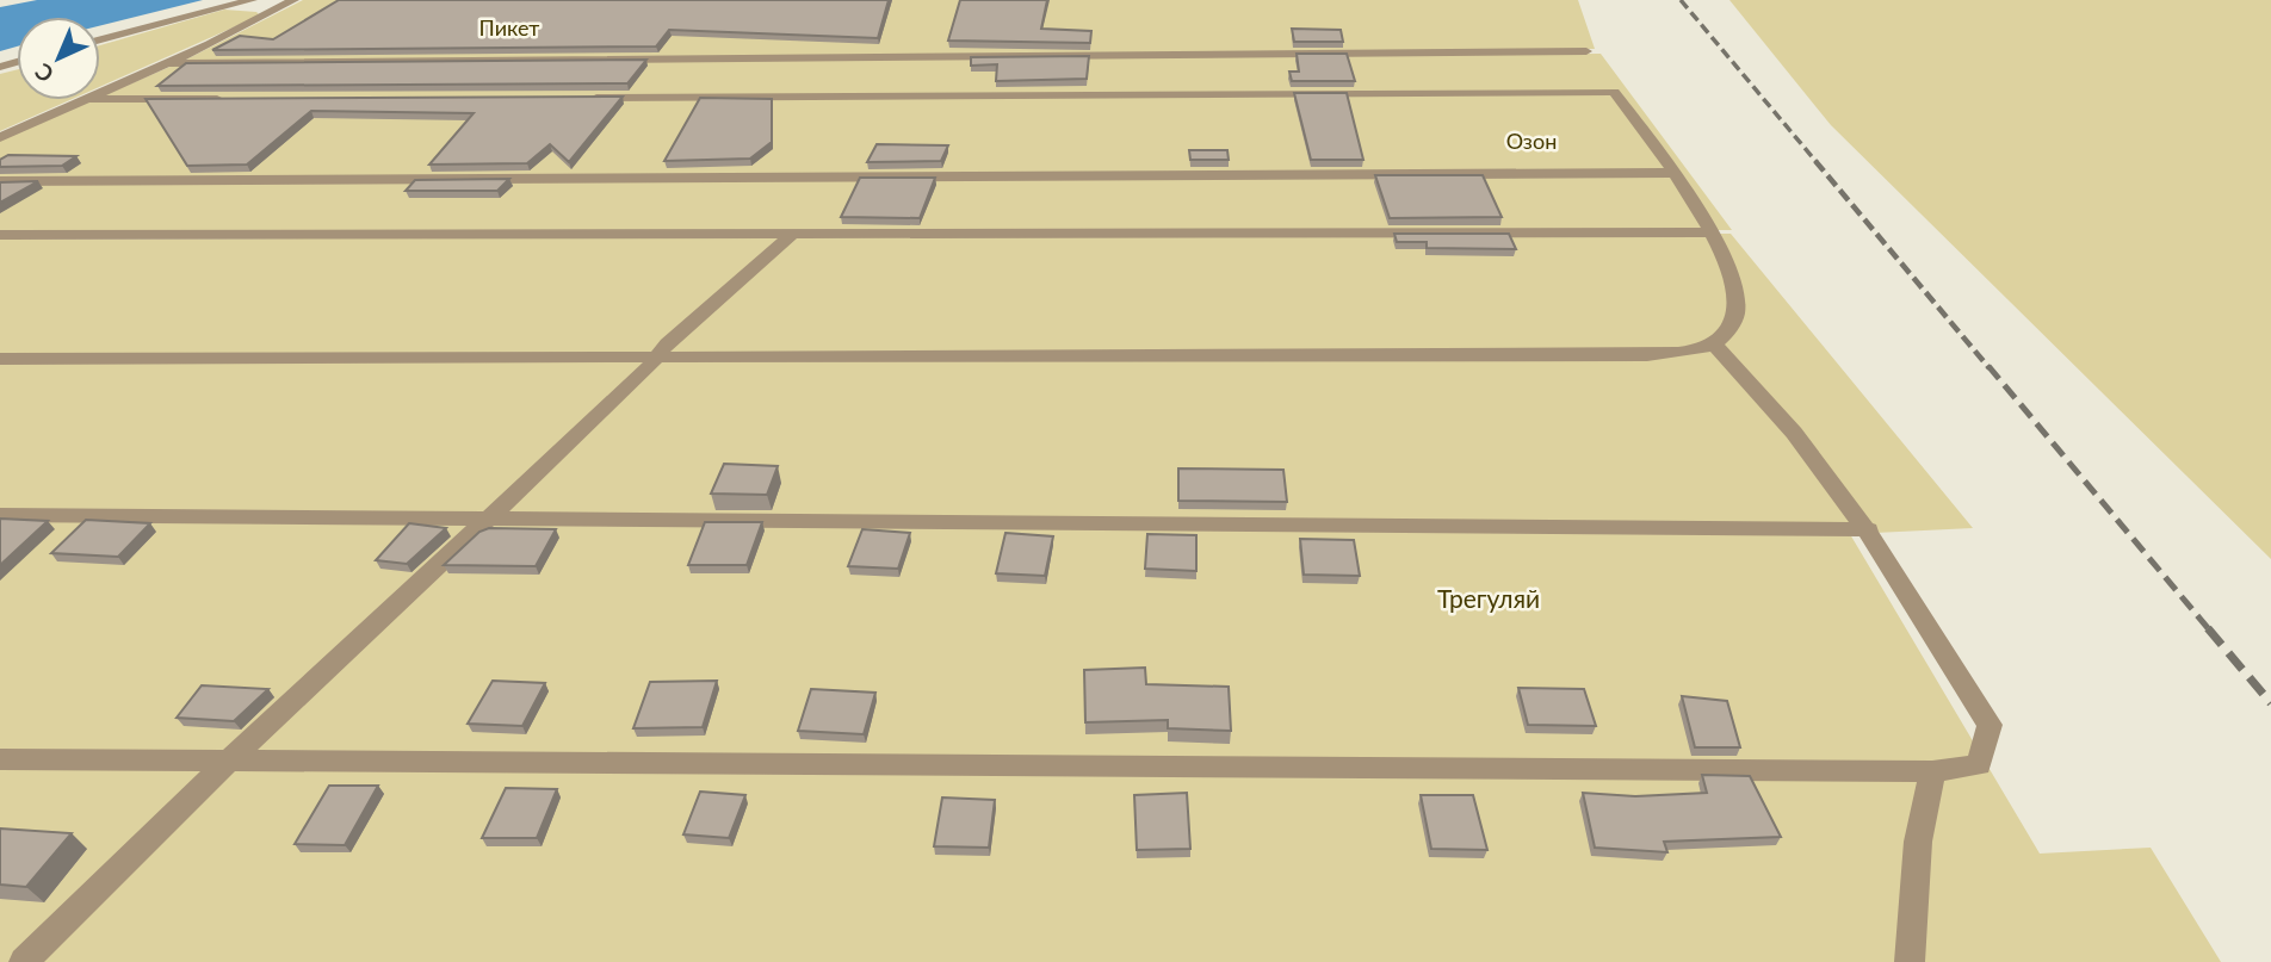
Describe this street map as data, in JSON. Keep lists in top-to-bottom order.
{
  "parks": ["Пикет", "Озон", "Трегуляй"],
  "north": "bottom left"
}
